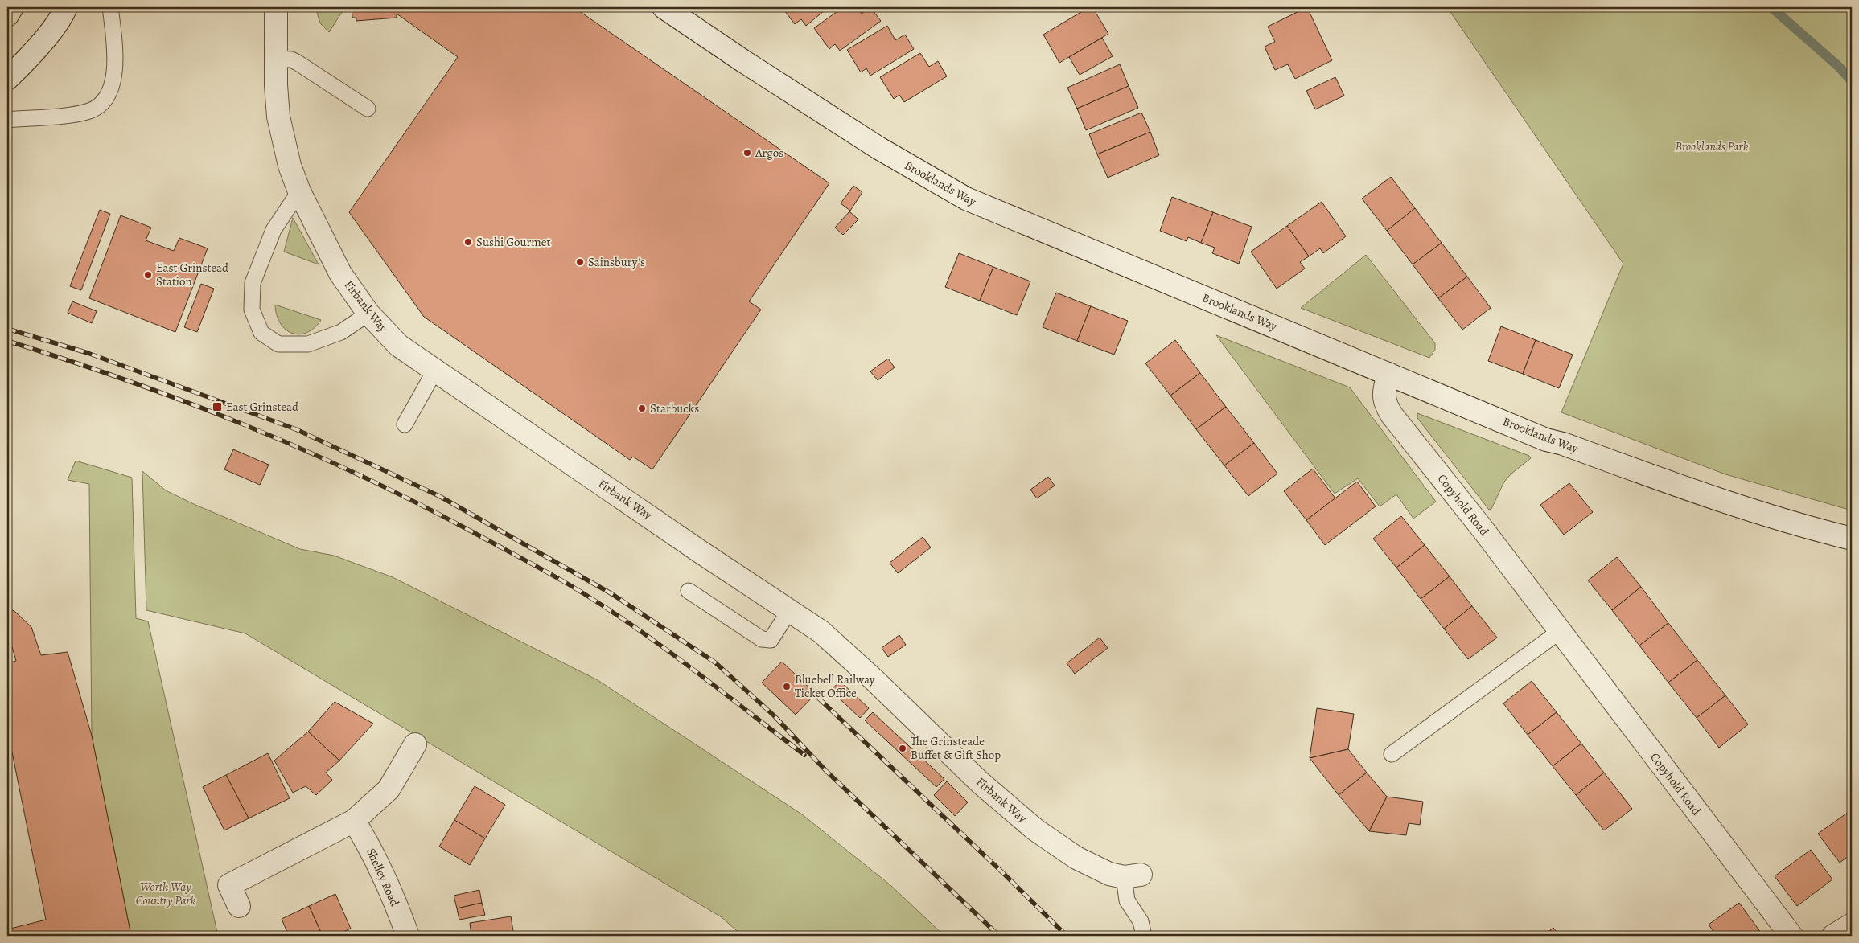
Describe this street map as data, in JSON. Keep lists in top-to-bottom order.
{
  "streets": {
    "street": [
      "Brooklands Way",
      "Firbank Way",
      "Copyhold Road",
      "Shelley Road"
    ]
  },
  "crossings": [
    ["Brooklands Way", "Copyhold Road"]
  ],
  "parks": ["Brooklands Park", "Worth Way Country Park"],
  "places": {
    "other": [
      "Argos",
      "Sushi Gourmet",
      "Sainsbury's",
      "East Grinstead Station",
      "Starbucks",
      "Bluebell Railway Ticket Office",
      "The Grinsteade Buffet & Gift Shop"
    ],
    "transit": ["East Grinstead"]
  }
}
